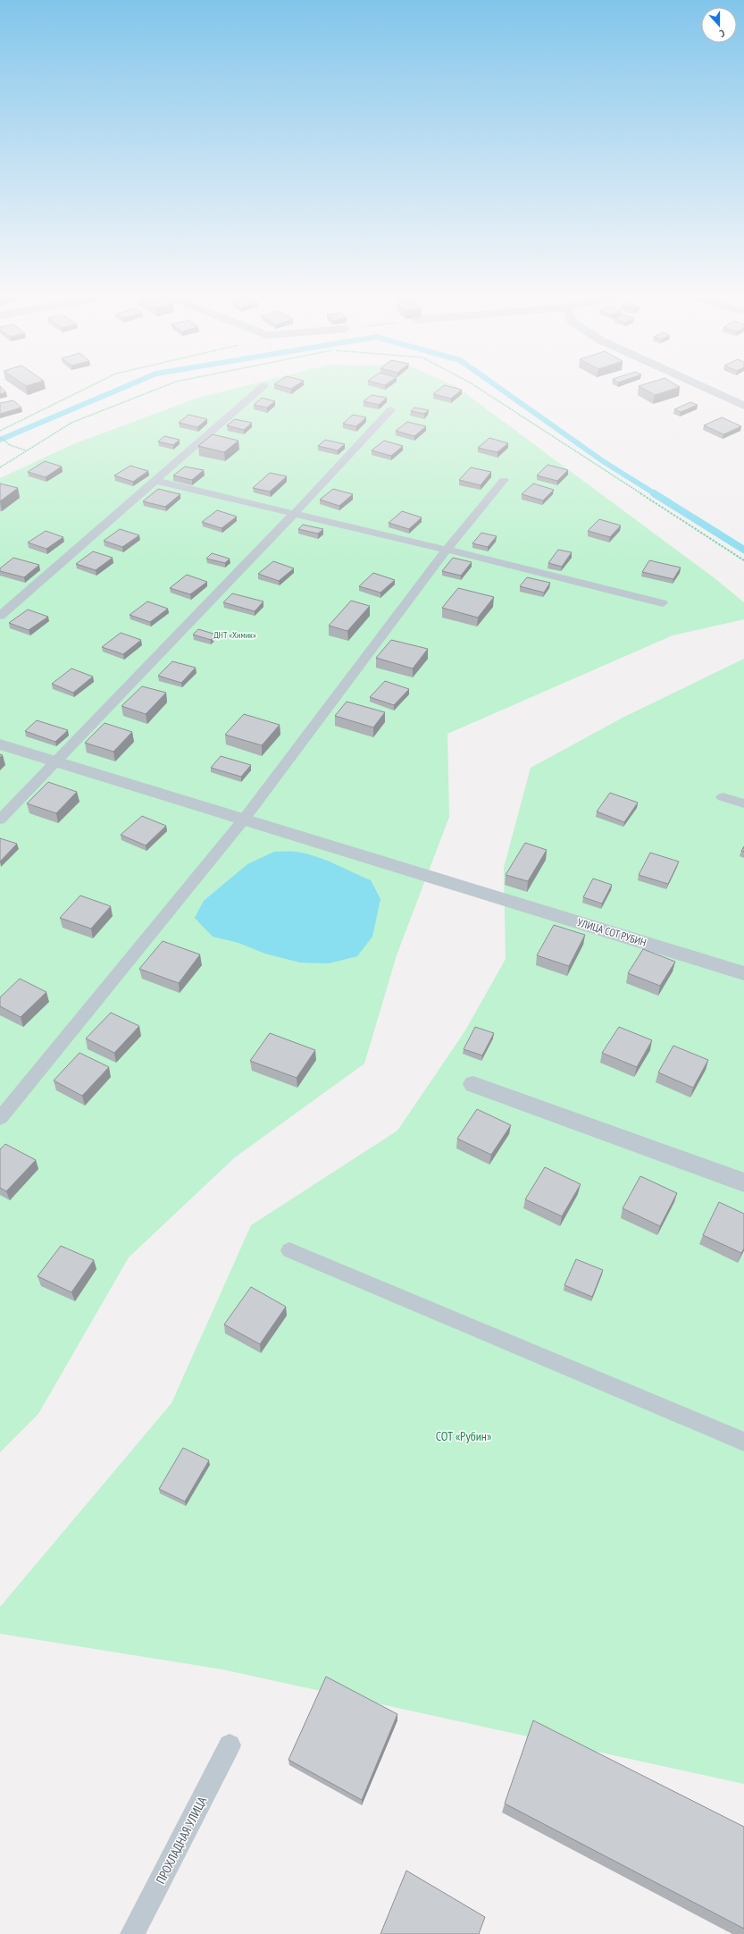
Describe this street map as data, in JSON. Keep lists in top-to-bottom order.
{
  "streets": {
    "street": ["УЛИЦА СОТ РУБИН"],
    "lane": ["ПРОХЛАДНАЯ УЛИЦА"]
  },
  "parks": ["ДНТ «Химик»", "СОТ «Рубин»"],
  "north": "bottom"
}
